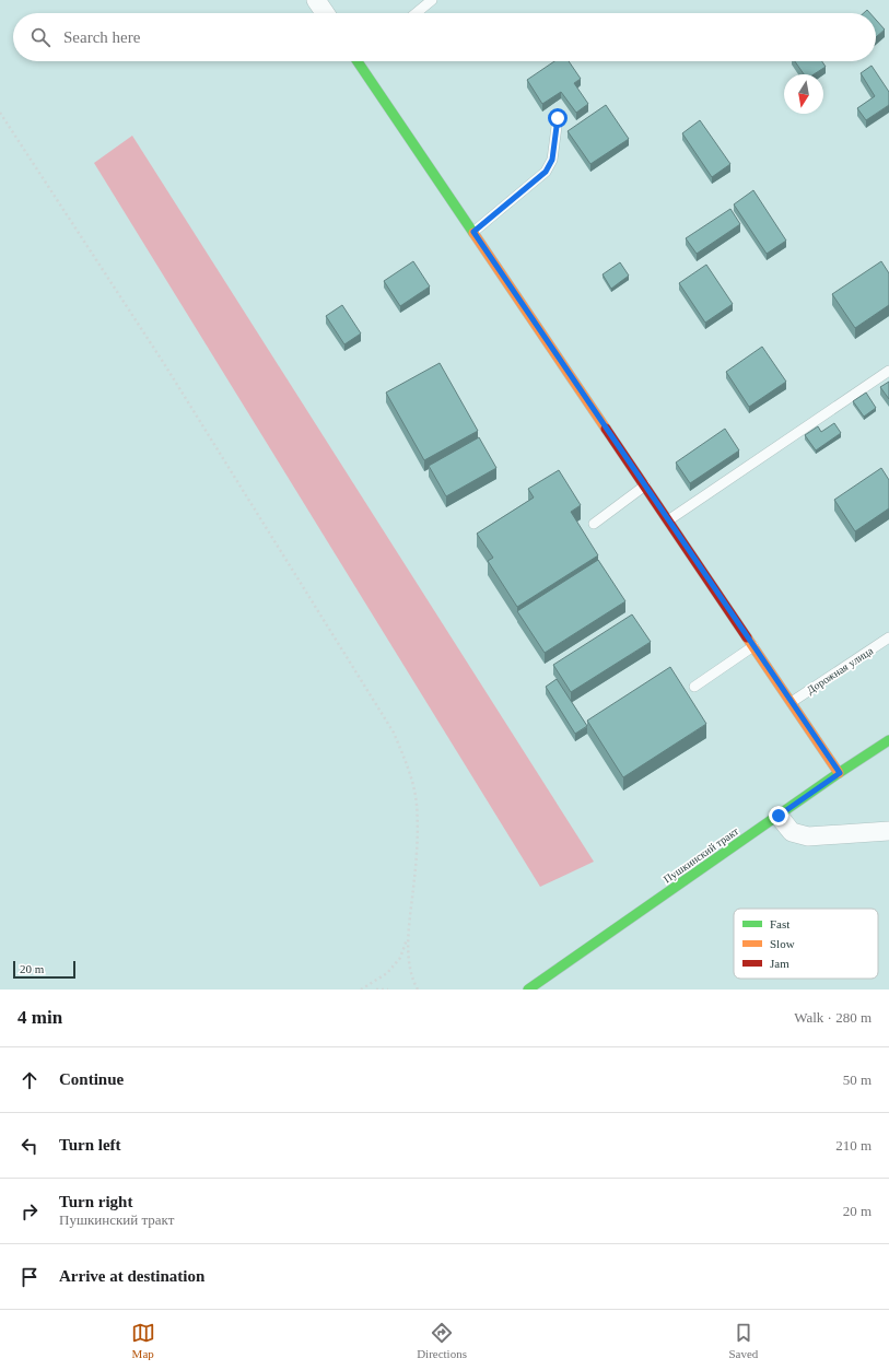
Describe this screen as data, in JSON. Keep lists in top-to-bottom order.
{
  "streets": {
    "street": ["Пушкинский тракт"],
    "lane": ["Дорожная улица"]
  },
  "legend": ["Fast", "Slow", "Jam"],
  "scale_bar": "20 m",
  "north": "bottom",
  "page": {
    "search": "Search here",
    "scale": "20 m",
    "heading": ["4 min", "Walk · 280 m"],
    "list": [
      ["Continue", "50 m"],
      ["Turn left", "210 m"],
      ["Turn right", "Пушкинский тракт", "20 m"],
      "Arrive at destination"
    ],
    "nav": ["Map", "Directions", "Saved"]
  }
}
